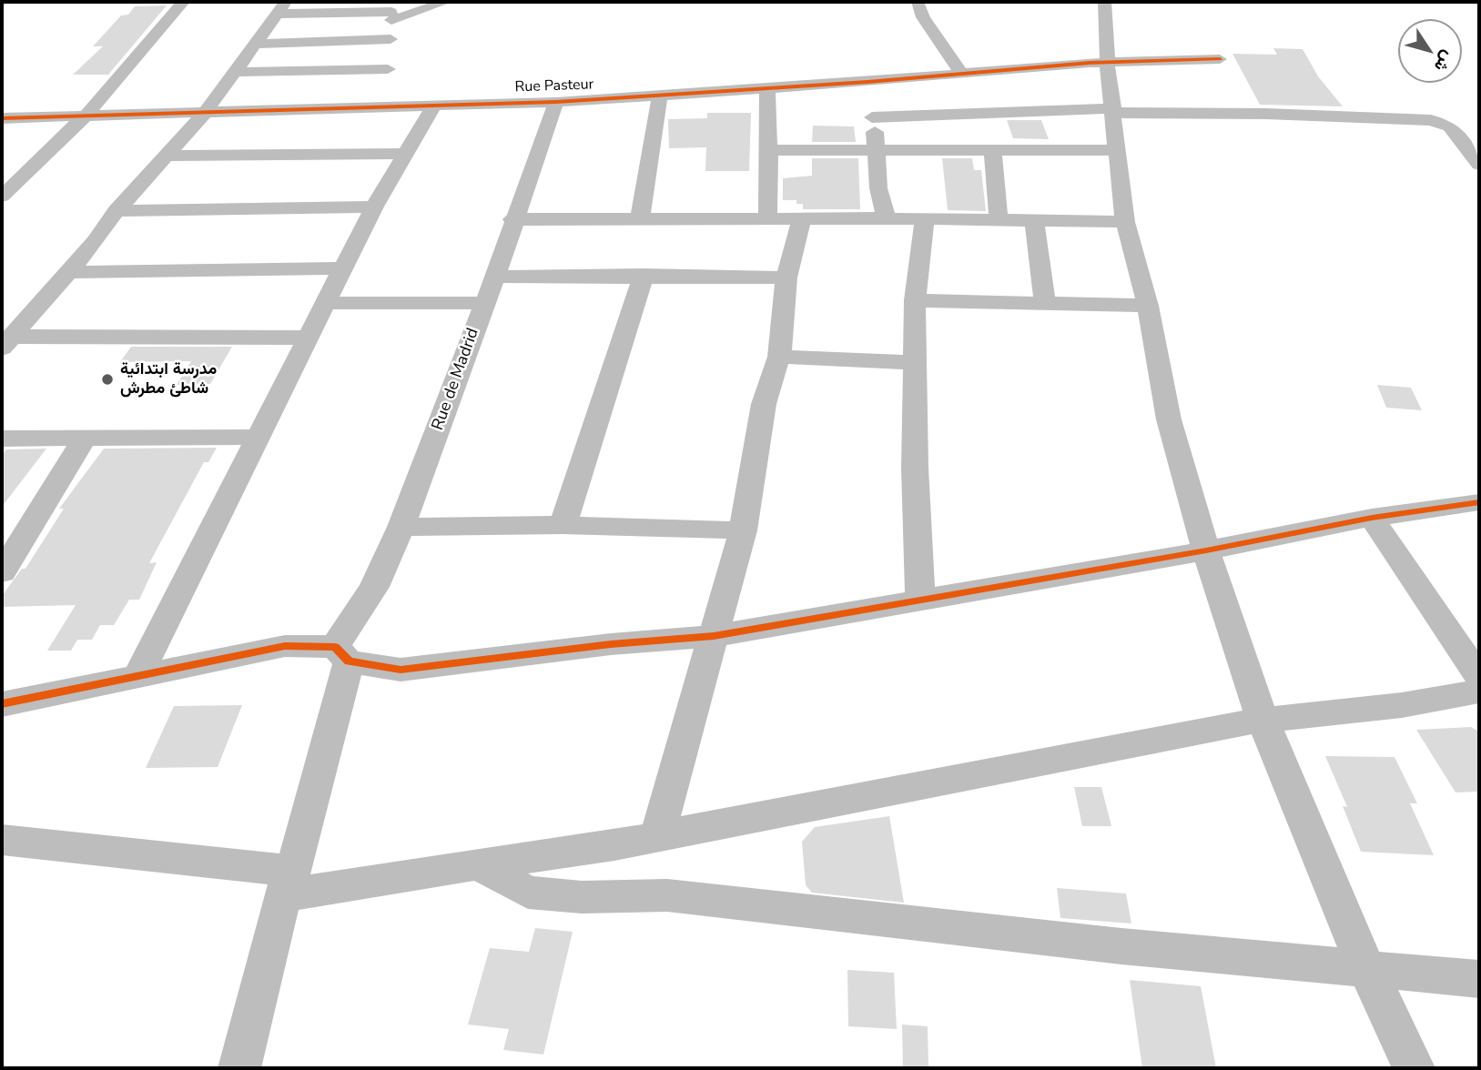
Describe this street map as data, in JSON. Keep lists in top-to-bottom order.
{
  "streets": {
    "street": ["Rue Pasteur", "Rue de Madrid"]
  },
  "crossings": [
    ["Rue Pasteur", "Rue de Madrid"]
  ],
  "places": ["مدرسة ابتدائية شاطئ مطرش"],
  "north": "bottom right"
}
